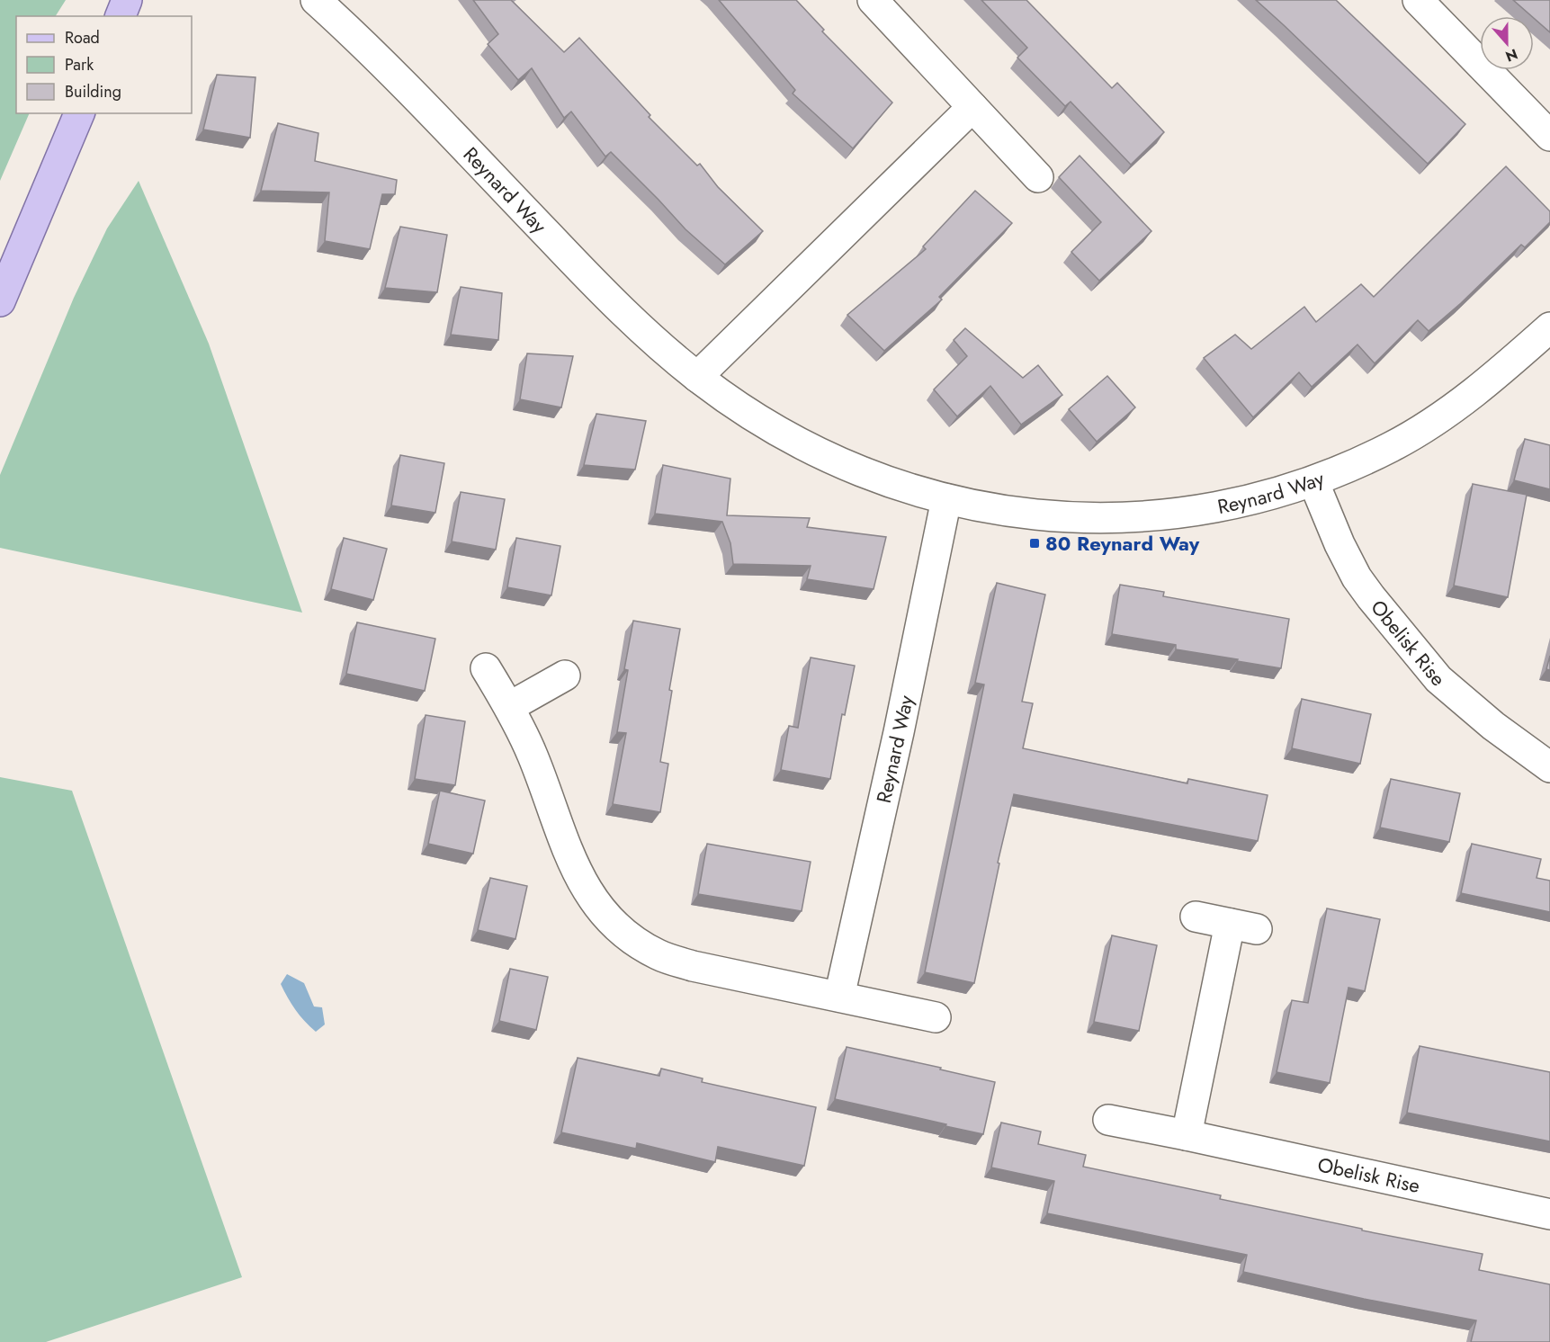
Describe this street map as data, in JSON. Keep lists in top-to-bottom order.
{
  "streets": {
    "street": ["Reynard Way", "Obelisk Rise"]
  },
  "crossings": [
    ["Reynard Way", "Obelisk Rise"]
  ],
  "places": {
    "transit": ["80 Reynard Way"]
  },
  "legend": ["Road", "Park", "Building"],
  "north": "bottom"
}
